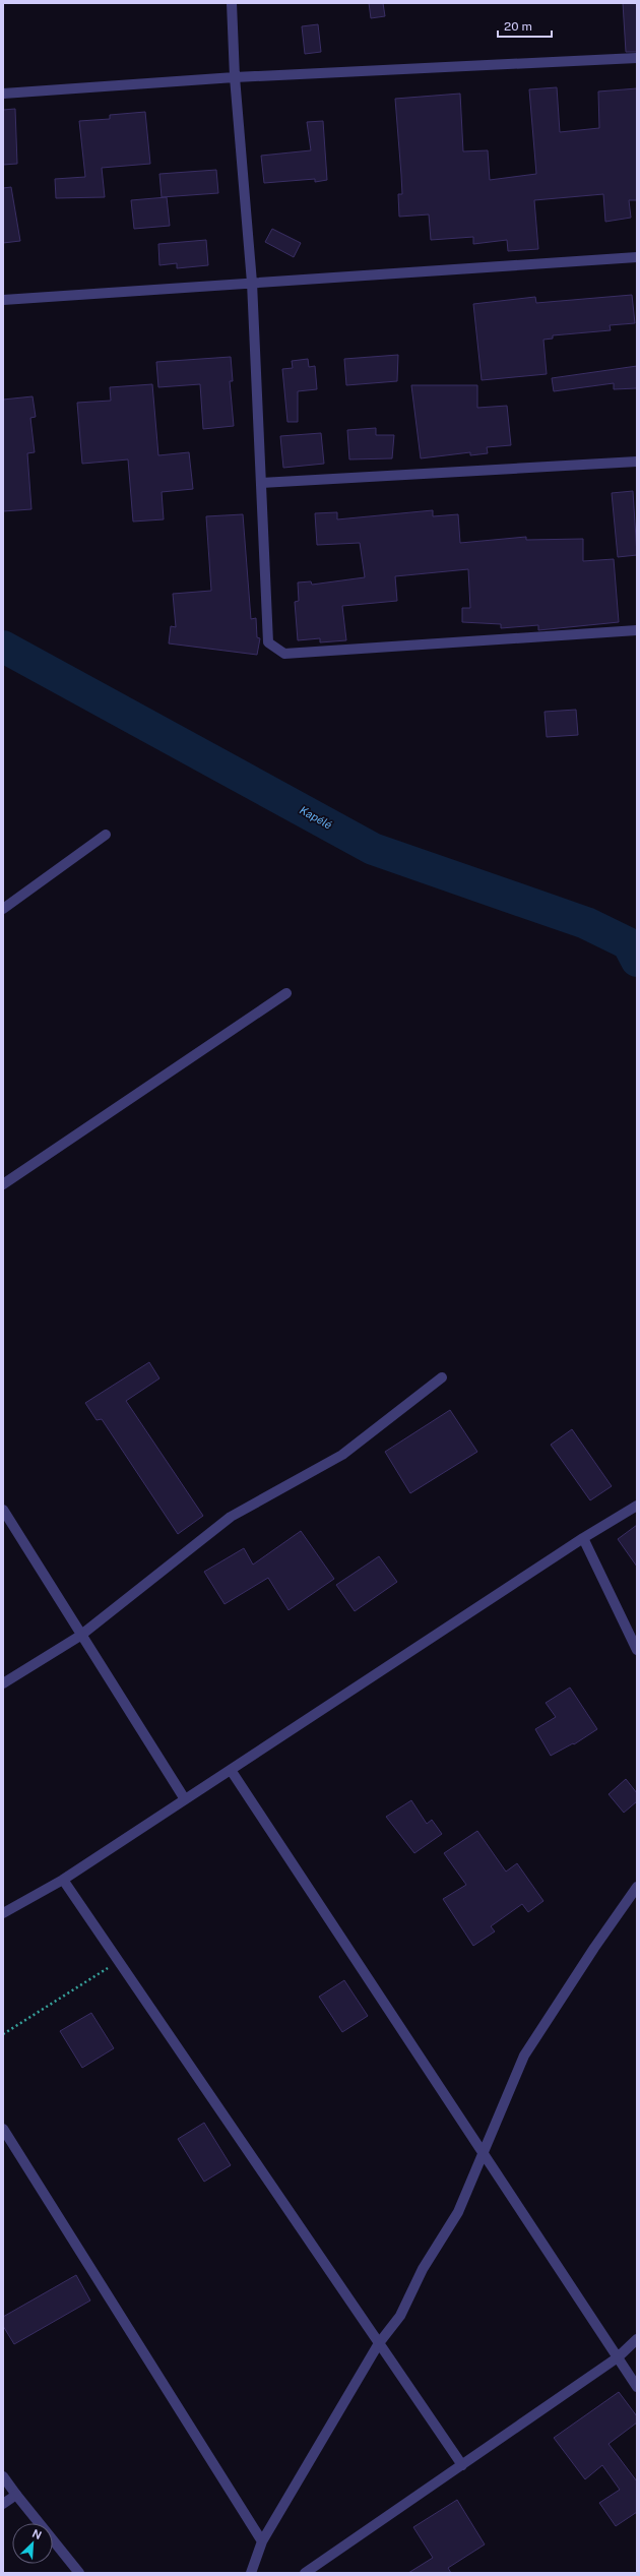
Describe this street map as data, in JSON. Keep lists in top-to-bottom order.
{
  "water": ["Kapélé"],
  "scale_bar": "20 m",
  "north": "top right"
}
